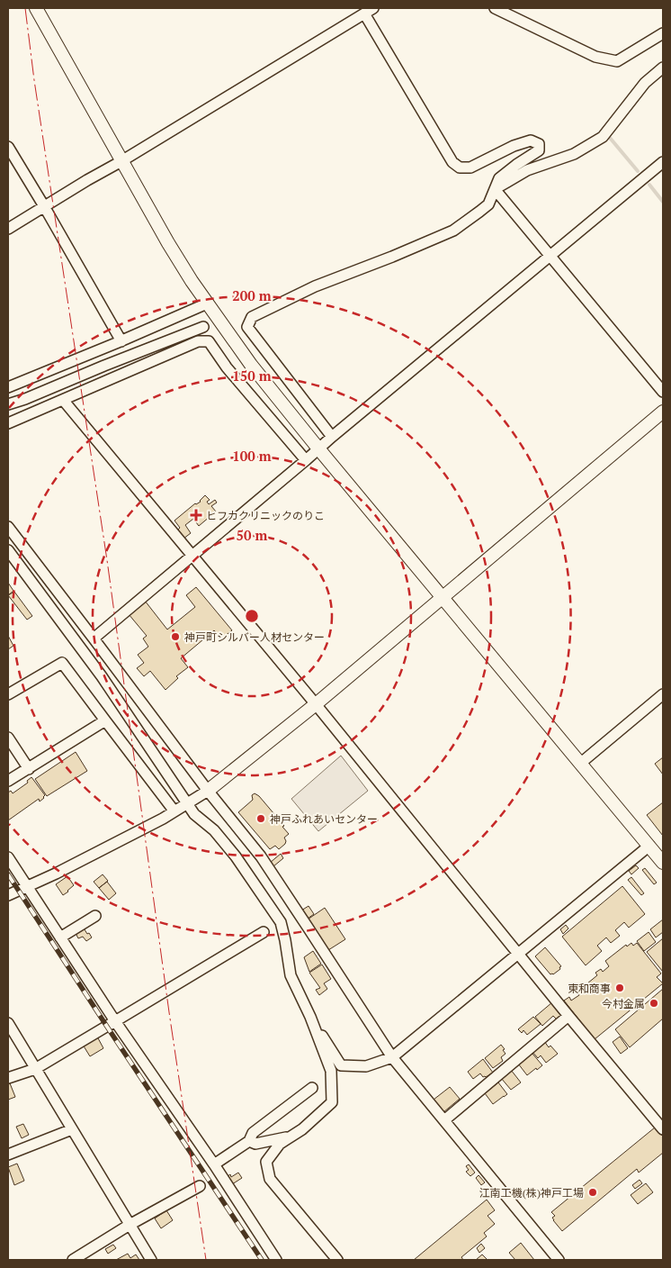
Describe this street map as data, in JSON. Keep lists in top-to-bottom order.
{
  "places": {
    "health": ["ヒフカクリニックのりこ"],
    "other": [
      "神戸町シルバー人材センター",
      "神戸ふれあいセンター",
      "東和商事",
      "今村金属",
      "江南工機(株)神戸工場"
    ]
  },
  "rings": [
    "200 m",
    "150 m",
    "100 m",
    "50 m"
  ]
}
